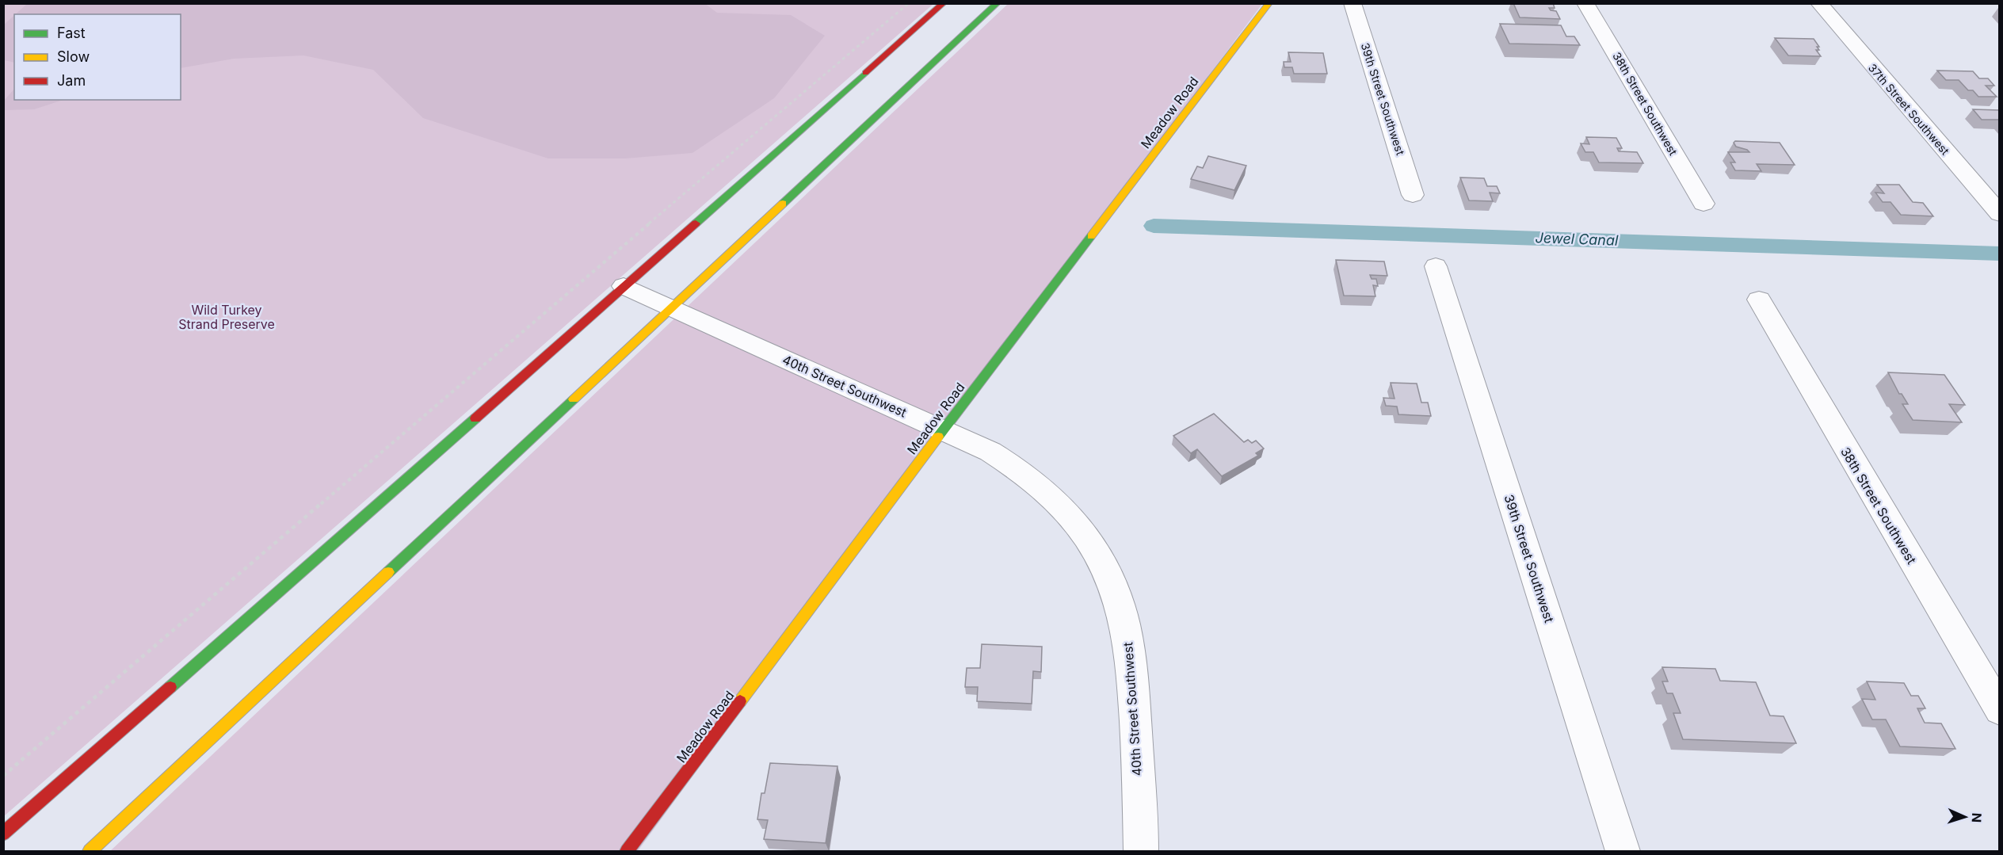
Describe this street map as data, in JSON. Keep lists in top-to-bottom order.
{
  "streets": {
    "main road": ["Meadow Road"],
    "street": [
      "39th Street Southwest",
      "38th Street Southwest",
      "37th Street Southwest",
      "40th Street Southwest"
    ]
  },
  "crossings": [
    ["Meadow Road", "40th Street Southwest"]
  ],
  "water": ["Jewel Canal"],
  "parks": ["Wild Turkey Strand Preserve"],
  "legend": ["Fast", "Slow", "Jam"],
  "north": "right"
}
